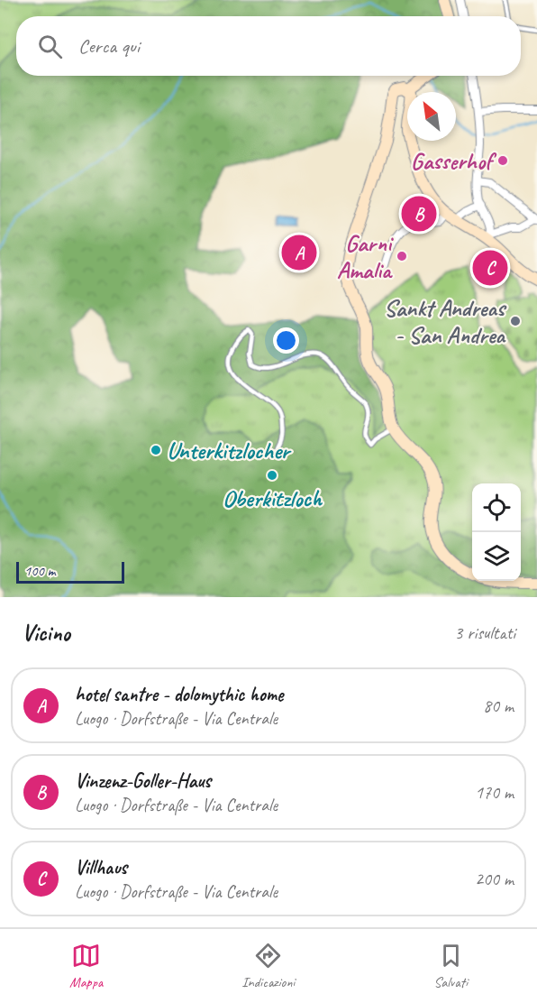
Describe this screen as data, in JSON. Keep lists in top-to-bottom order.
{
  "places": [
    "Gasserhof",
    "Garni Amalia",
    "Sankt Andreas - San Andrea",
    "Unterkitzlocher",
    "Oberkitzloch"
  ],
  "scale_bar": "100 m",
  "north": "top left",
  "page": {
    "search": "Cerca qui",
    "pins": ["B", "A", "C"],
    "scale": "100 m",
    "heading": ["Vicino", "3 risultati"],
    "list": [
      {
        "mark": "A",
        "name": "hotel santre - dolomythic home",
        "note": "Luogo · Dorfstraße - Via Centrale",
        "value": "80 m"
      },
      {
        "mark": "B",
        "name": "Vinzenz-Goller-Haus",
        "note": "Luogo · Dorfstraße - Via Centrale",
        "value": "170 m"
      },
      {
        "mark": "C",
        "name": "Villhaus",
        "note": "Luogo · Dorfstraße - Via Centrale",
        "value": "200 m"
      }
    ],
    "nav": ["Mappa", "Indicazioni", "Salvati"]
  }
}
